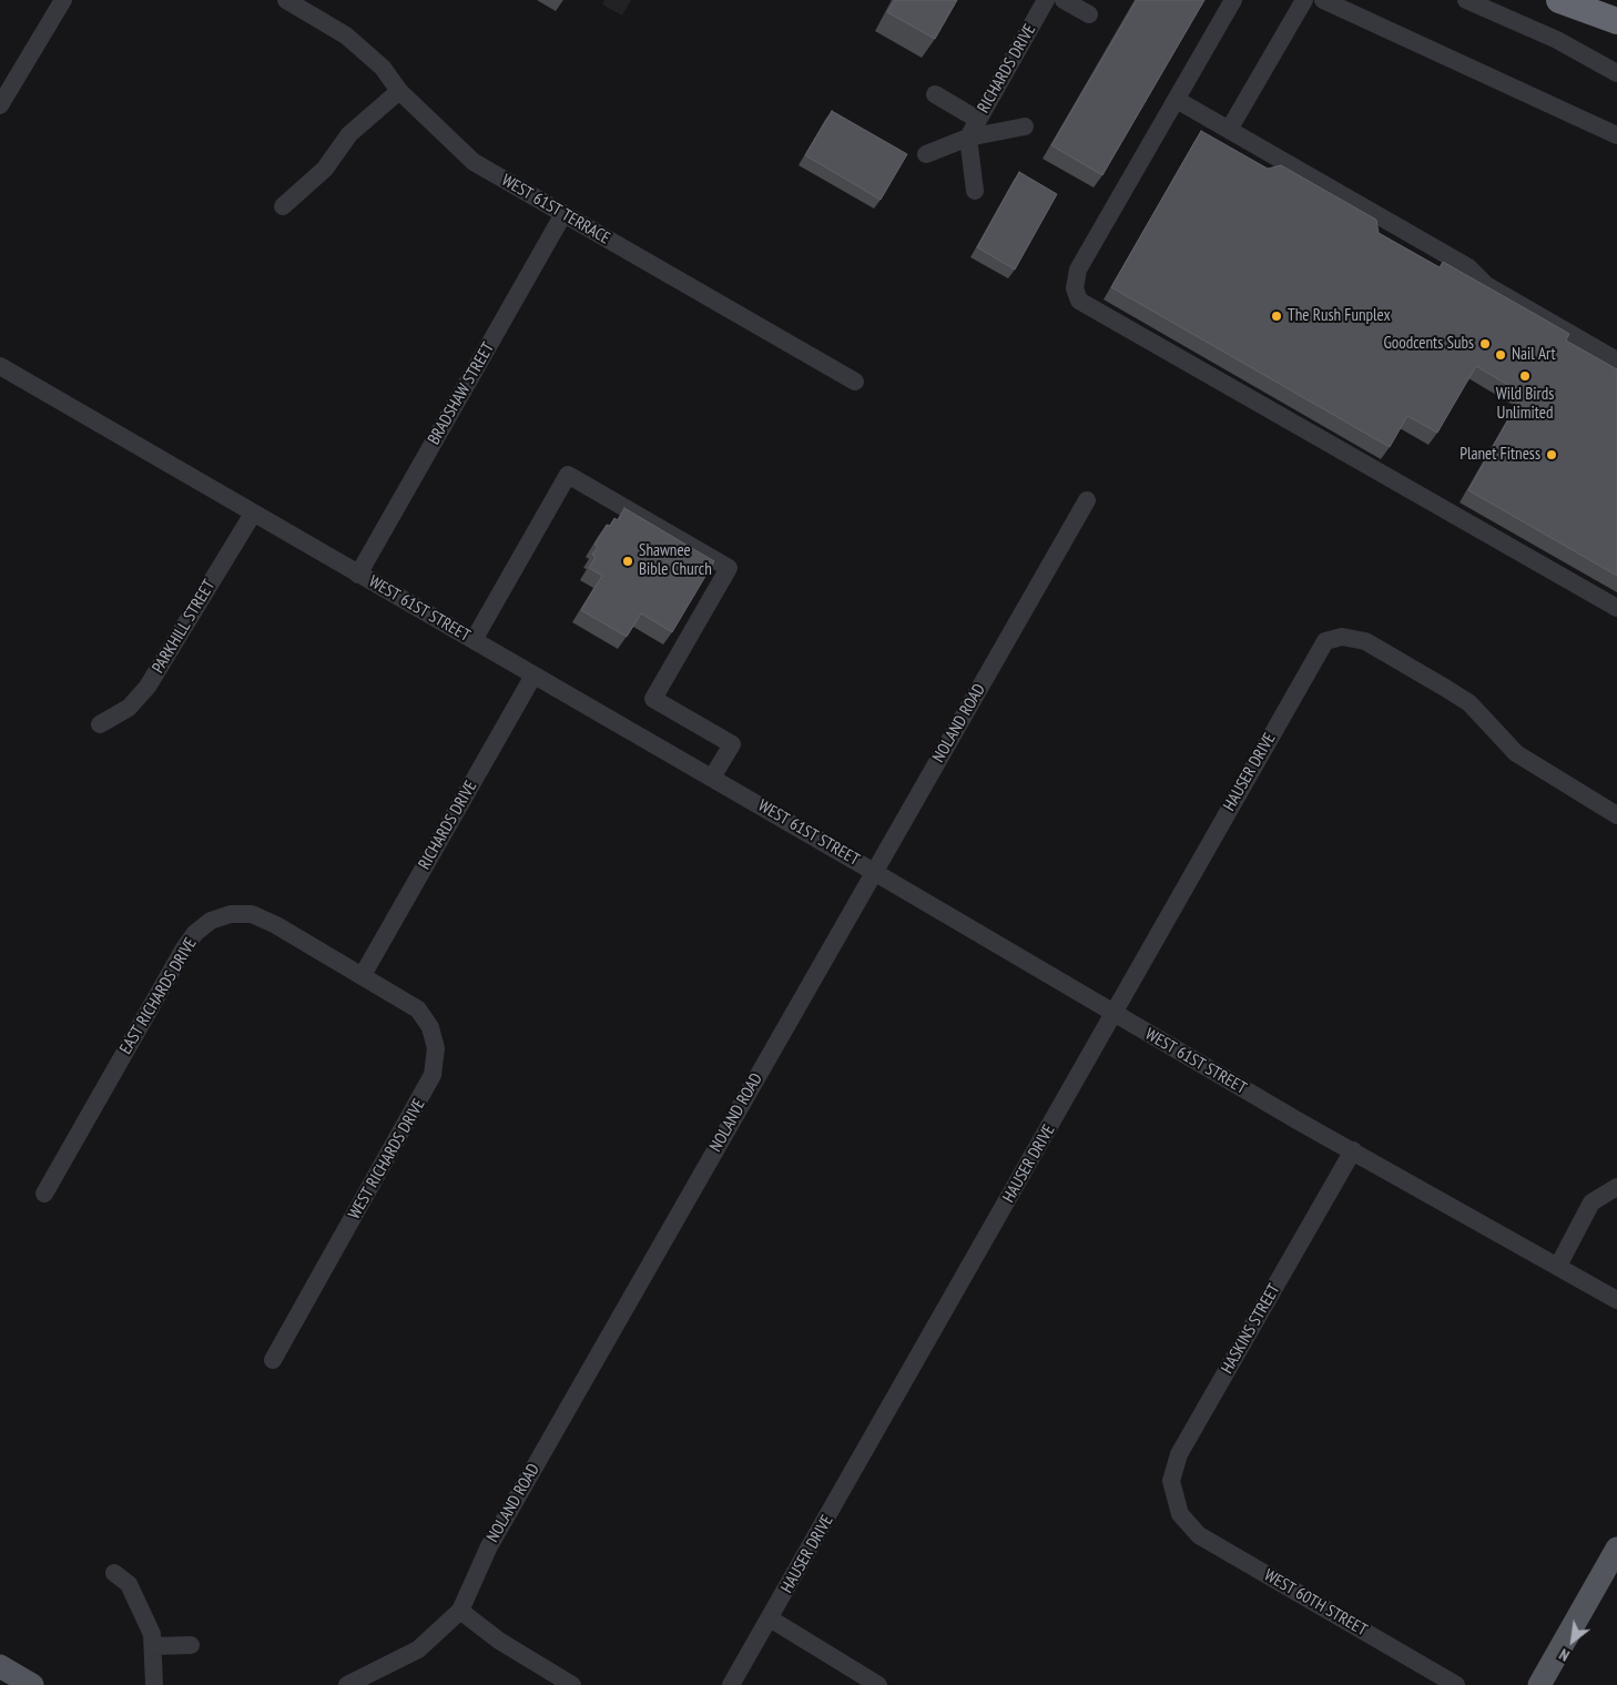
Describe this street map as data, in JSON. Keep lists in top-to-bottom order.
{
  "streets": {
    "street": [
      "RICHARDS DRIVE",
      "WEST 61ST TERRACE",
      "BRADSHAW STREET",
      "WEST 61ST STREET",
      "PARKHILL STREET",
      "NOLAND ROAD",
      "HAUSER DRIVE",
      "EAST RICHARDS DRIVE",
      "WEST RICHARDS DRIVE",
      "HASKINS STREET",
      "WEST 60TH STREET"
    ]
  },
  "crossings": [
    ["RICHARDS DRIVE", "WEST 61ST STREET"],
    ["RICHARDS DRIVE", "EAST RICHARDS DRIVE"],
    ["RICHARDS DRIVE", "WEST RICHARDS DRIVE"],
    ["WEST 61ST TERRACE", "BRADSHAW STREET"],
    ["BRADSHAW STREET", "WEST 61ST STREET"],
    ["WEST 61ST STREET", "PARKHILL STREET"],
    ["WEST 61ST STREET", "NOLAND ROAD"],
    ["WEST 61ST STREET", "HAUSER DRIVE"],
    ["WEST 61ST STREET", "HASKINS STREET"],
    ["EAST RICHARDS DRIVE", "WEST RICHARDS DRIVE"],
    ["HASKINS STREET", "WEST 60TH STREET"]
  ],
  "places": [
    "The Rush Funplex",
    "Goodcents Subs",
    "Nail Art",
    "Wild Birds Unlimited",
    "Planet Fitness",
    "Shawnee Bible Church"
  ],
  "north": "bottom left"
}
